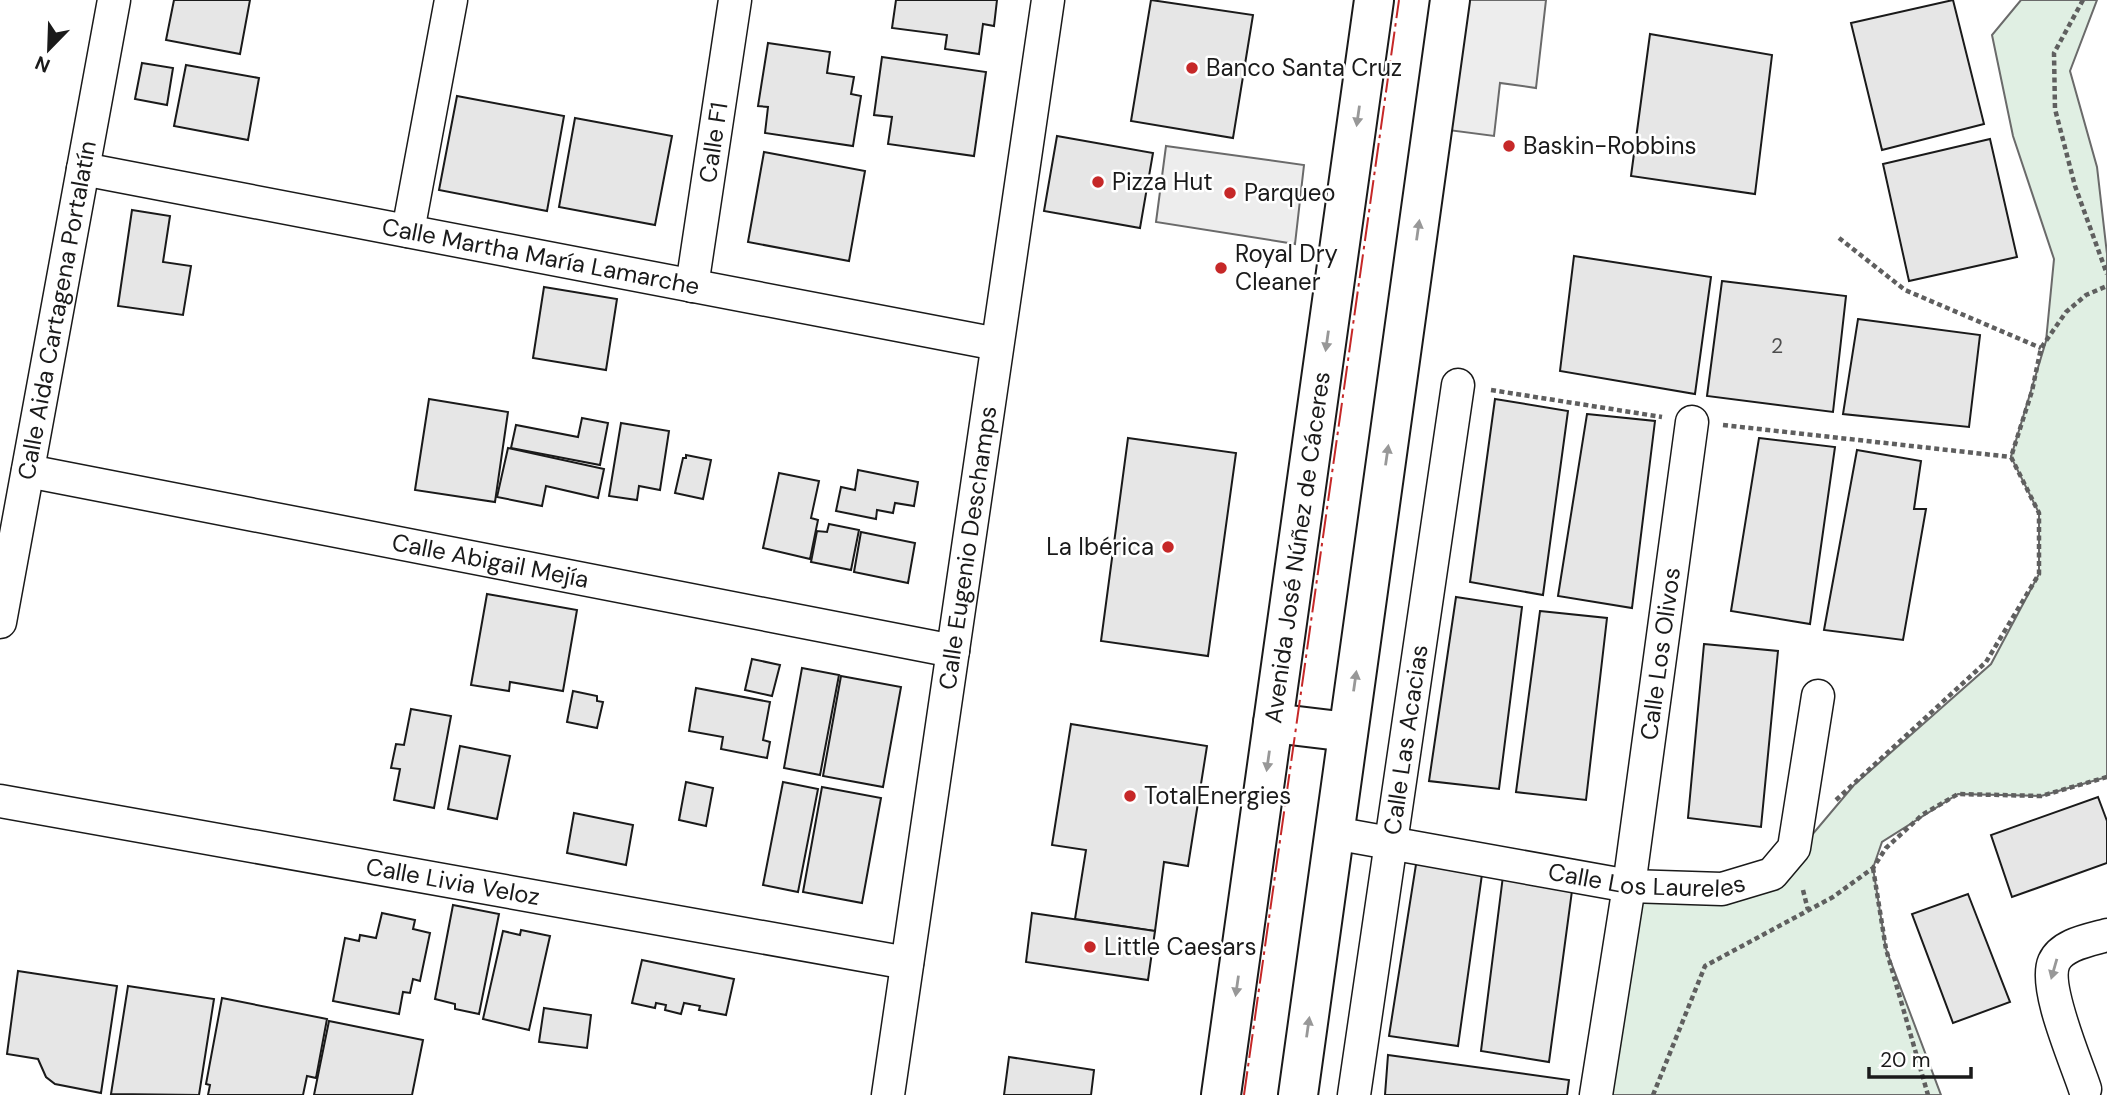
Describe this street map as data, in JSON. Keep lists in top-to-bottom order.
{
  "streets": {
    "main road": ["Avenida José Núñez de Cáceres"],
    "street": [
      "Calle F1",
      "Calle Martha María Lamarche",
      "Calle Aida Cartagena Portalatín",
      "Calle Eugenio Deschamps",
      "Calle Abigail Mejía",
      "Calle Los Olivos",
      "Calle Las Acacias",
      "Calle Los Laureles",
      "Calle Livia Veloz"
    ]
  },
  "crossings": [
    ["Calle F1", "Calle Martha María Lamarche"],
    ["Calle Martha María Lamarche", "Calle Aida Cartagena Portalatín"],
    ["Calle Martha María Lamarche", "Calle Eugenio Deschamps"],
    ["Calle Aida Cartagena Portalatín", "Calle Abigail Mejía"],
    ["Calle Eugenio Deschamps", "Calle Abigail Mejía"],
    ["Calle Eugenio Deschamps", "Calle Livia Veloz"],
    ["Calle Los Olivos", "Calle Los Laureles"],
    ["Calle Las Acacias", "Calle Los Laureles"]
  ],
  "places": [
    "Banco Santa Cruz",
    "Baskin-Robbins",
    "Pizza Hut",
    "Parqueo",
    "Royal Dry Cleaner",
    "La Ibérica",
    "TotalEnergies",
    "Little Caesars"
  ],
  "house_numbers": ["2"],
  "scale_bar": "20 m",
  "north": "bottom left"
}
